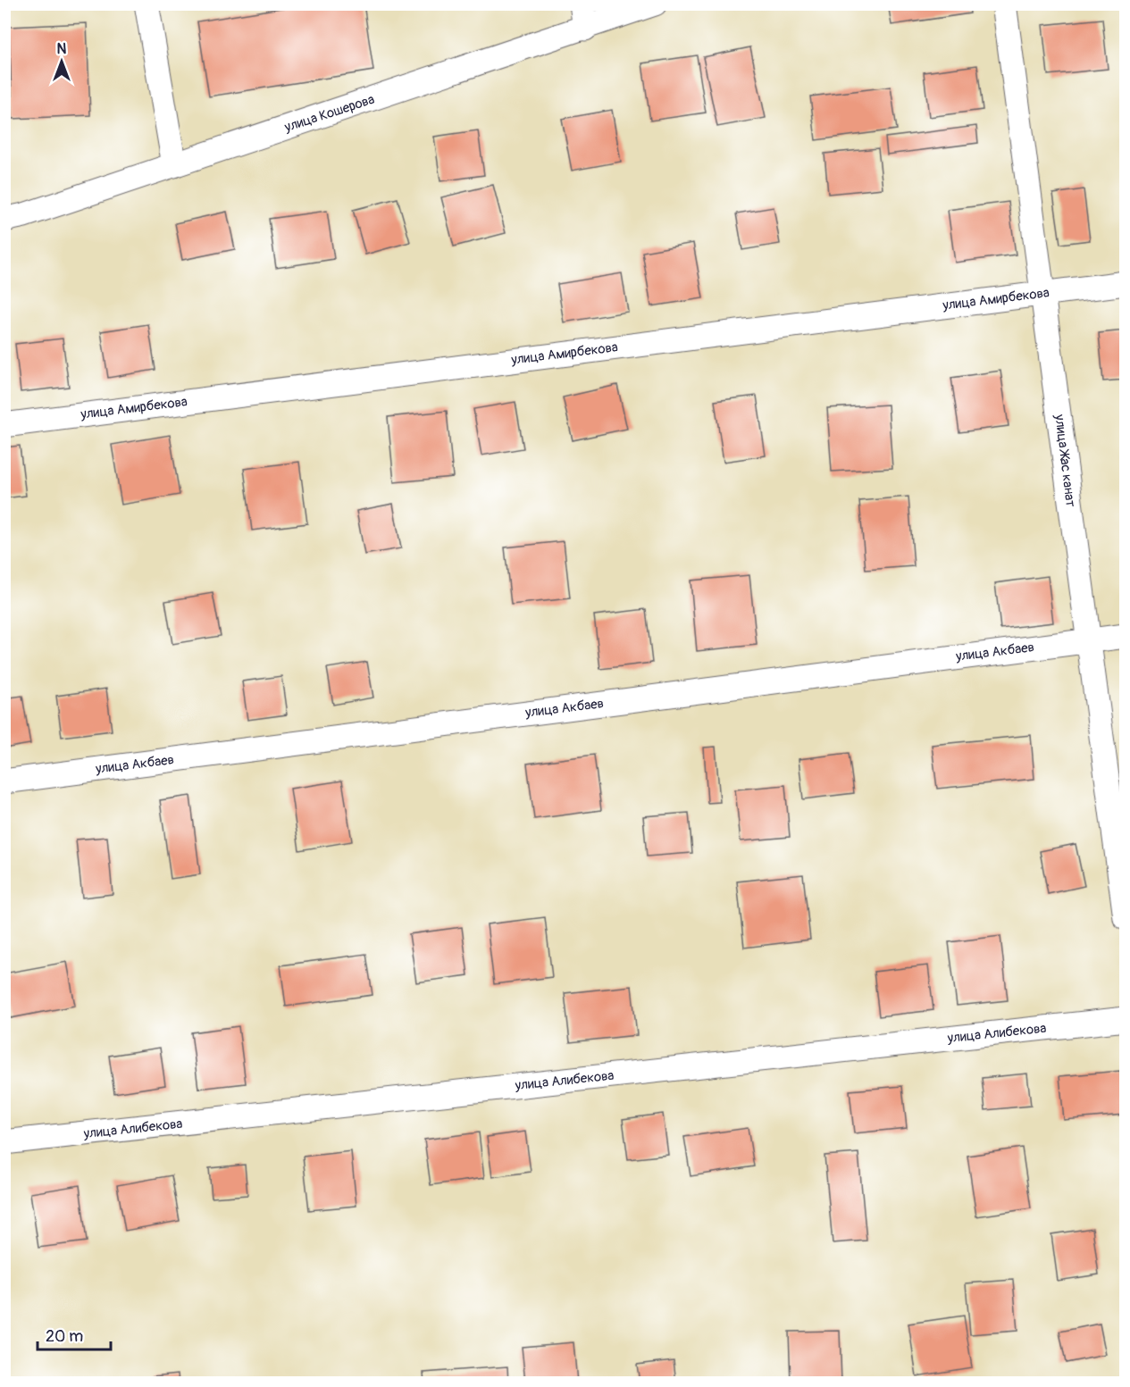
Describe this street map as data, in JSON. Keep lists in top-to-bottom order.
{
  "streets": {
    "street": [
      "улица Кошерова",
      "улица Амирбекова",
      "улица Жас канат",
      "улица Акбаев",
      "улица Алибекова"
    ]
  },
  "crossings": [
    ["улица Амирбекова", "улица Жас канат"],
    ["улица Жас канат", "улица Акбаев"]
  ],
  "scale_bar": "20 m",
  "north": "top"
}
